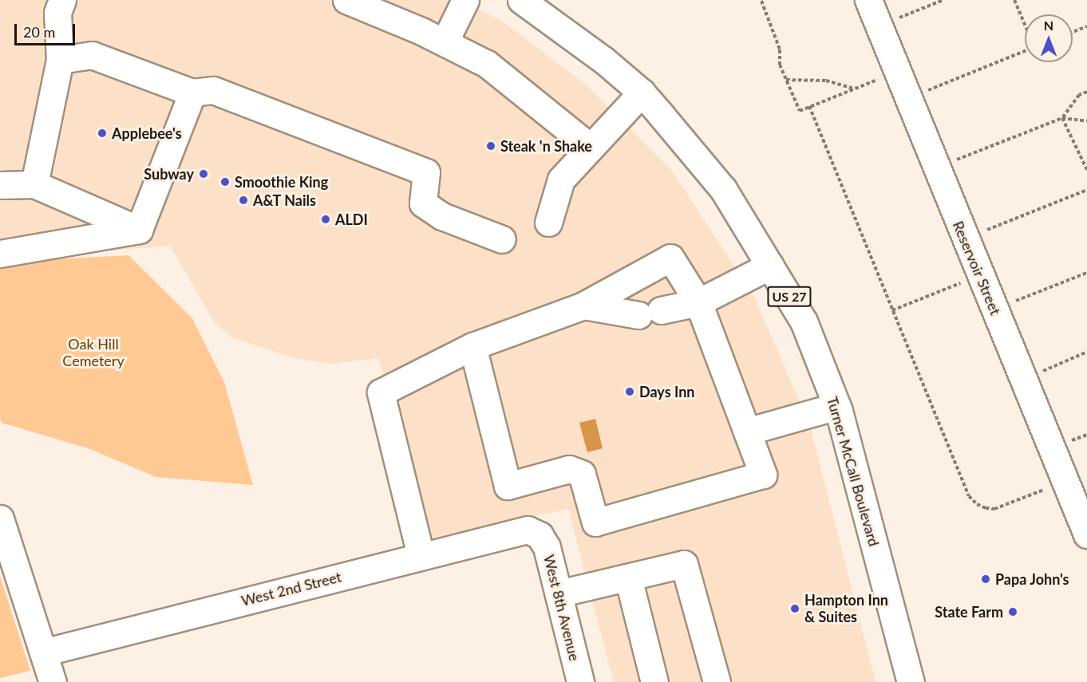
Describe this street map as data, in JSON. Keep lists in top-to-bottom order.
{
  "streets": {
    "street": [
      "Reservoir Street",
      "US 27",
      "Turner McCall Boulevard",
      "West 2nd Street",
      "West 8th Avenue"
    ]
  },
  "crossings": [
    ["West 2nd Street", "West 8th Avenue"]
  ],
  "parks": ["Oak Hill Cemetery"],
  "places": [
    "Applebee's",
    "Steak 'n Shake",
    "Subway",
    "Smoothie King",
    "A&T Nails",
    "ALDI",
    "Days Inn",
    "Papa John's",
    "Hampton Inn & Suites",
    "State Farm"
  ],
  "scale_bar": "20 m",
  "north": "top"
}
